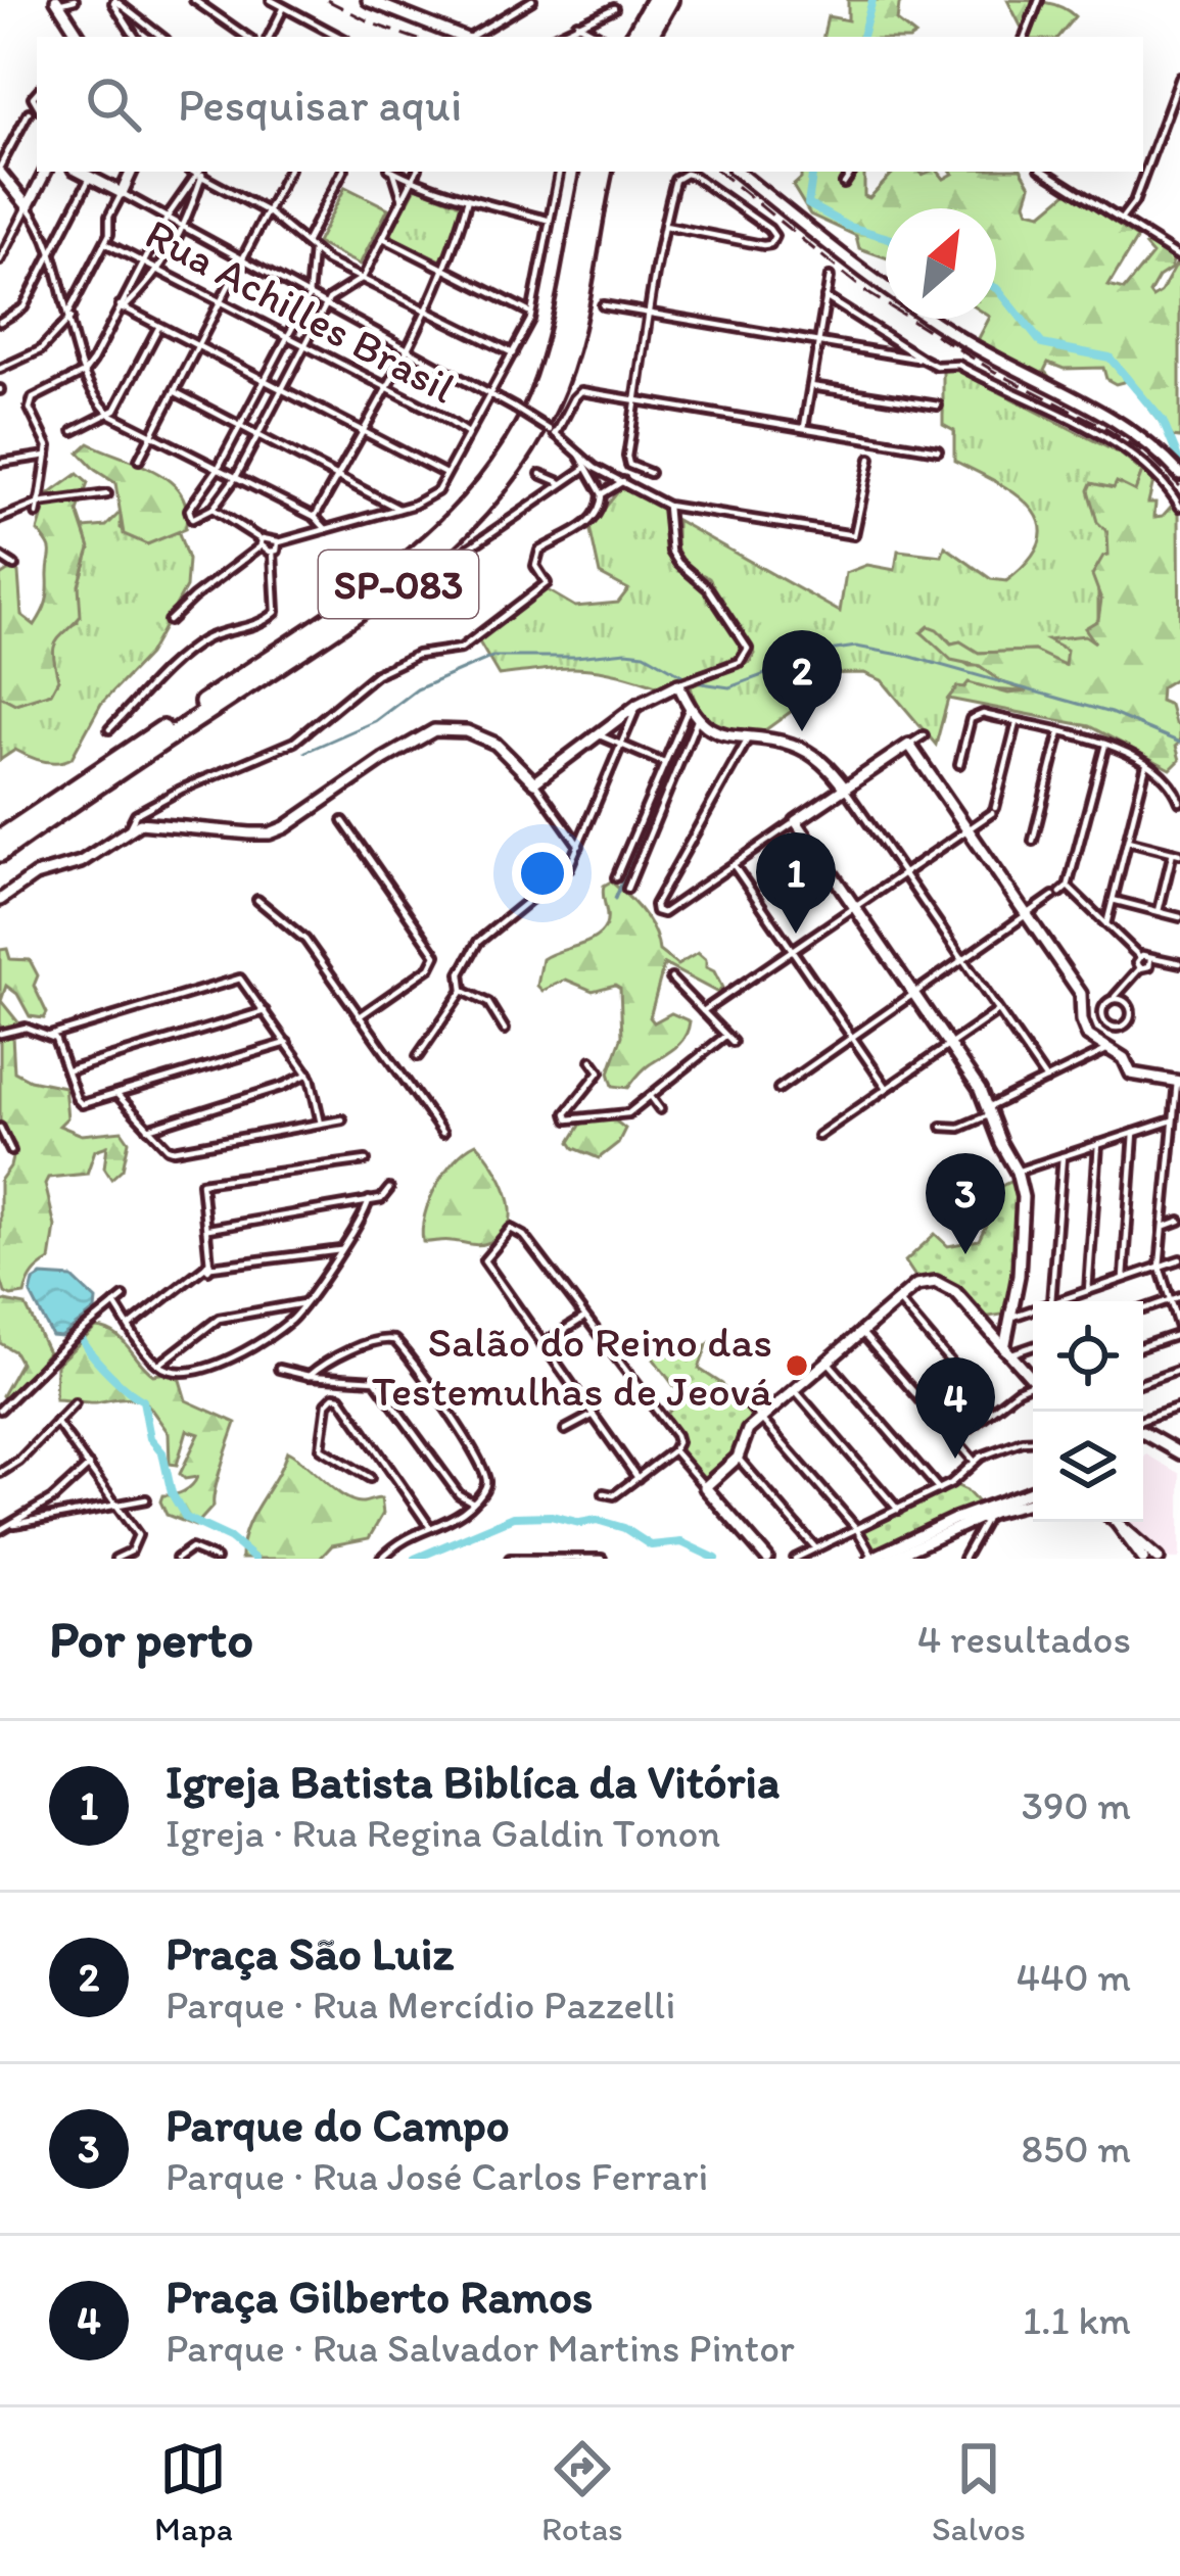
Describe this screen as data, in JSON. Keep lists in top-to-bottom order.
{
  "streets": {
    "highway": ["SP-083"],
    "street": ["Rua Achilles Brasil"]
  },
  "places": ["Salão do Reino das Testemulhas de Jeová"],
  "north": "top right",
  "page": {
    "search": "Pesquisar aqui",
    "pins": [
      "2",
      "1",
      "3",
      "4"
    ],
    "heading": ["Por perto", "4 resultados"],
    "list": [
      {
        "mark": "1",
        "name": "Igreja Batista Biblíca da Vitória",
        "note": "Igreja · Rua Regina Galdin Tonon",
        "value": "390 m"
      },
      {
        "mark": "2",
        "name": "Praça São Luiz",
        "note": "Parque · Rua Mercídio Pazzelli",
        "value": "440 m"
      },
      {
        "mark": "3",
        "name": "Parque do Campo",
        "note": "Parque · Rua José Carlos Ferrari",
        "value": "850 m"
      },
      {
        "mark": "4",
        "name": "Praça Gilberto Ramos",
        "note": "Parque · Rua Salvador Martins Pintor",
        "value": "1.1 km"
      }
    ],
    "nav": ["Mapa", "Rotas", "Salvos"]
  }
}
